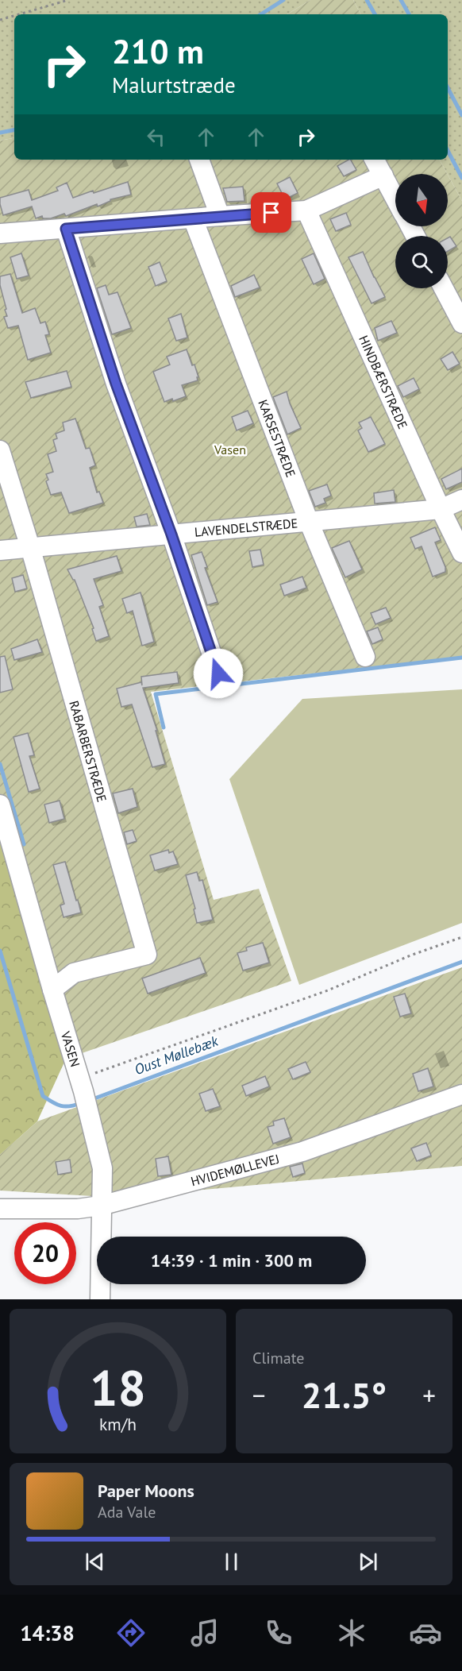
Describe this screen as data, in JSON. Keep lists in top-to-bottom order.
{
  "streets": {
    "street": [
      "HINDBÆRSTRÆDE",
      "KARSESTRÆDE",
      "LAVENDELSTRÆDE",
      "RABARBERSTRÆDE",
      "VASEN",
      "HVIDEMØLLEVEJ"
    ]
  },
  "crossings": [
    ["HINDBÆRSTRÆDE", "LAVENDELSTRÆDE"],
    ["KARSESTRÆDE", "LAVENDELSTRÆDE"],
    ["LAVENDELSTRÆDE", "RABARBERSTRÆDE"],
    ["RABARBERSTRÆDE", "VASEN"],
    ["VASEN", "HVIDEMØLLEVEJ"]
  ],
  "water": ["Oust Møllebæk"],
  "parks": ["Vasen"],
  "north": "bottom",
  "page": {
    "turn": ["210 m", "Malurtstræde"],
    "limit": "20",
    "trip": "14:39 · 1 min · 300 m",
    "tile": "Climate",
    "heat": ["−", "21.5°", "+"],
    "song": ["Paper Moons", "Ada Vale"],
    "tabs": "14:38",
    "gauge": ["18", "km/h"]
  }
}
